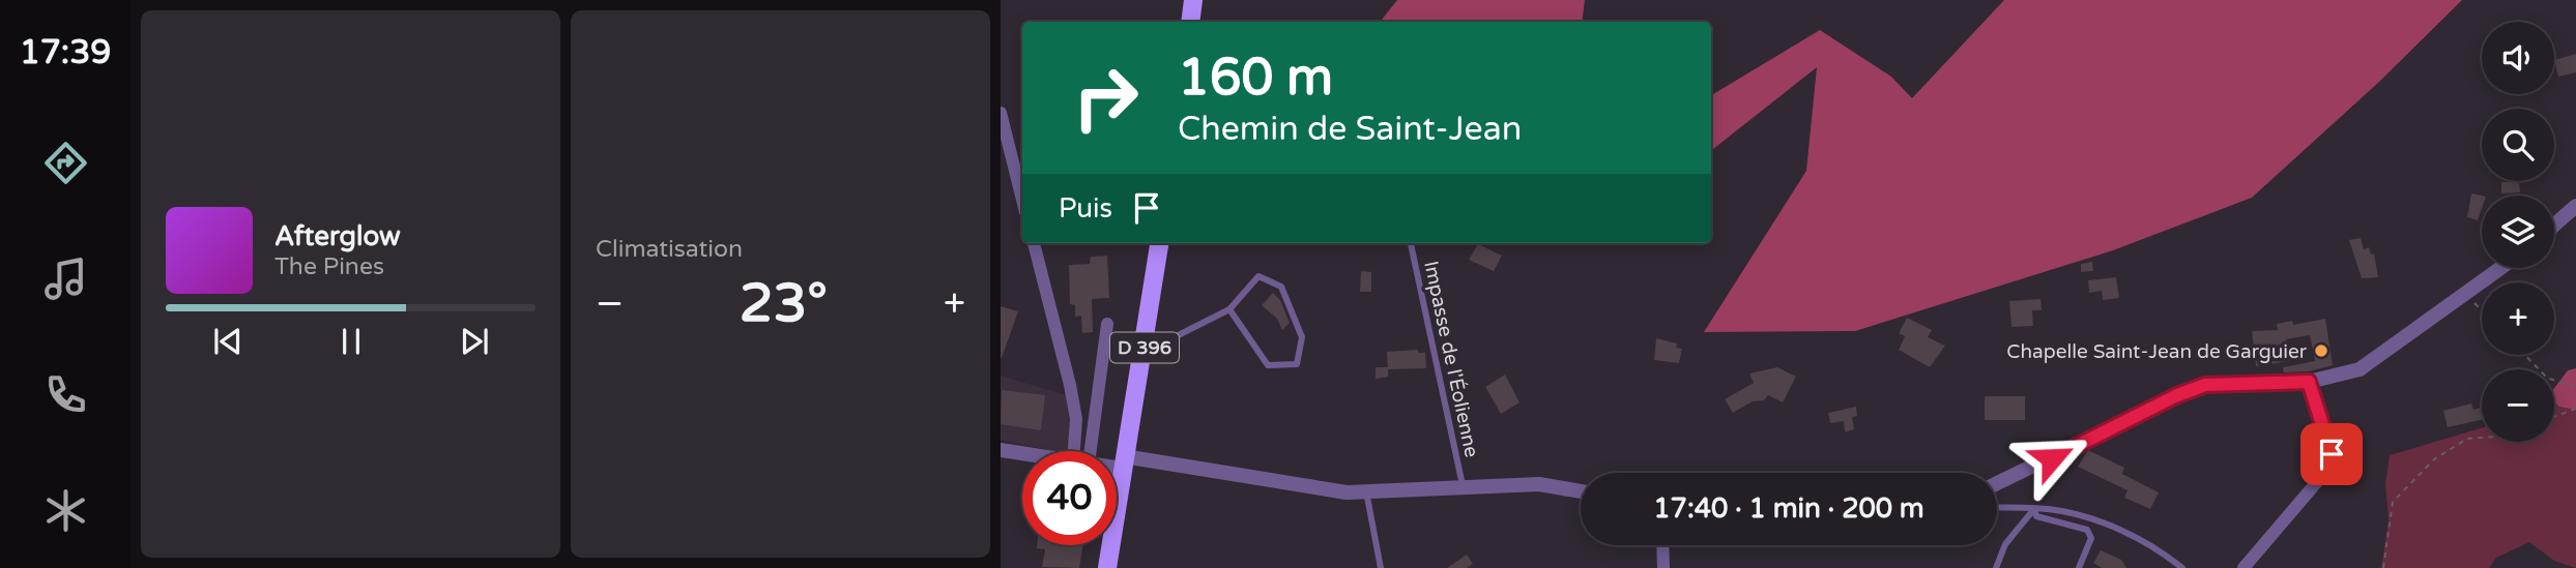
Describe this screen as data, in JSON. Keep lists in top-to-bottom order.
{
  "streets": {
    "main road": ["D 396"],
    "lane": ["Impasse de l'Éolienne"]
  },
  "places": ["Chapelle Saint-Jean de Garguier"],
  "page": {
    "tabs": "17:39",
    "tile": "Climatisation",
    "map_buttons": ["+", "−"],
    "turn": ["160 m", "Chemin de Saint-Jean"],
    "then": "Puis",
    "song": ["Afterglow", "The Pines"],
    "heat": ["−", "23°", "+"],
    "limit": "40",
    "trip": "17:40 · 1 min · 200 m"
  }
}
